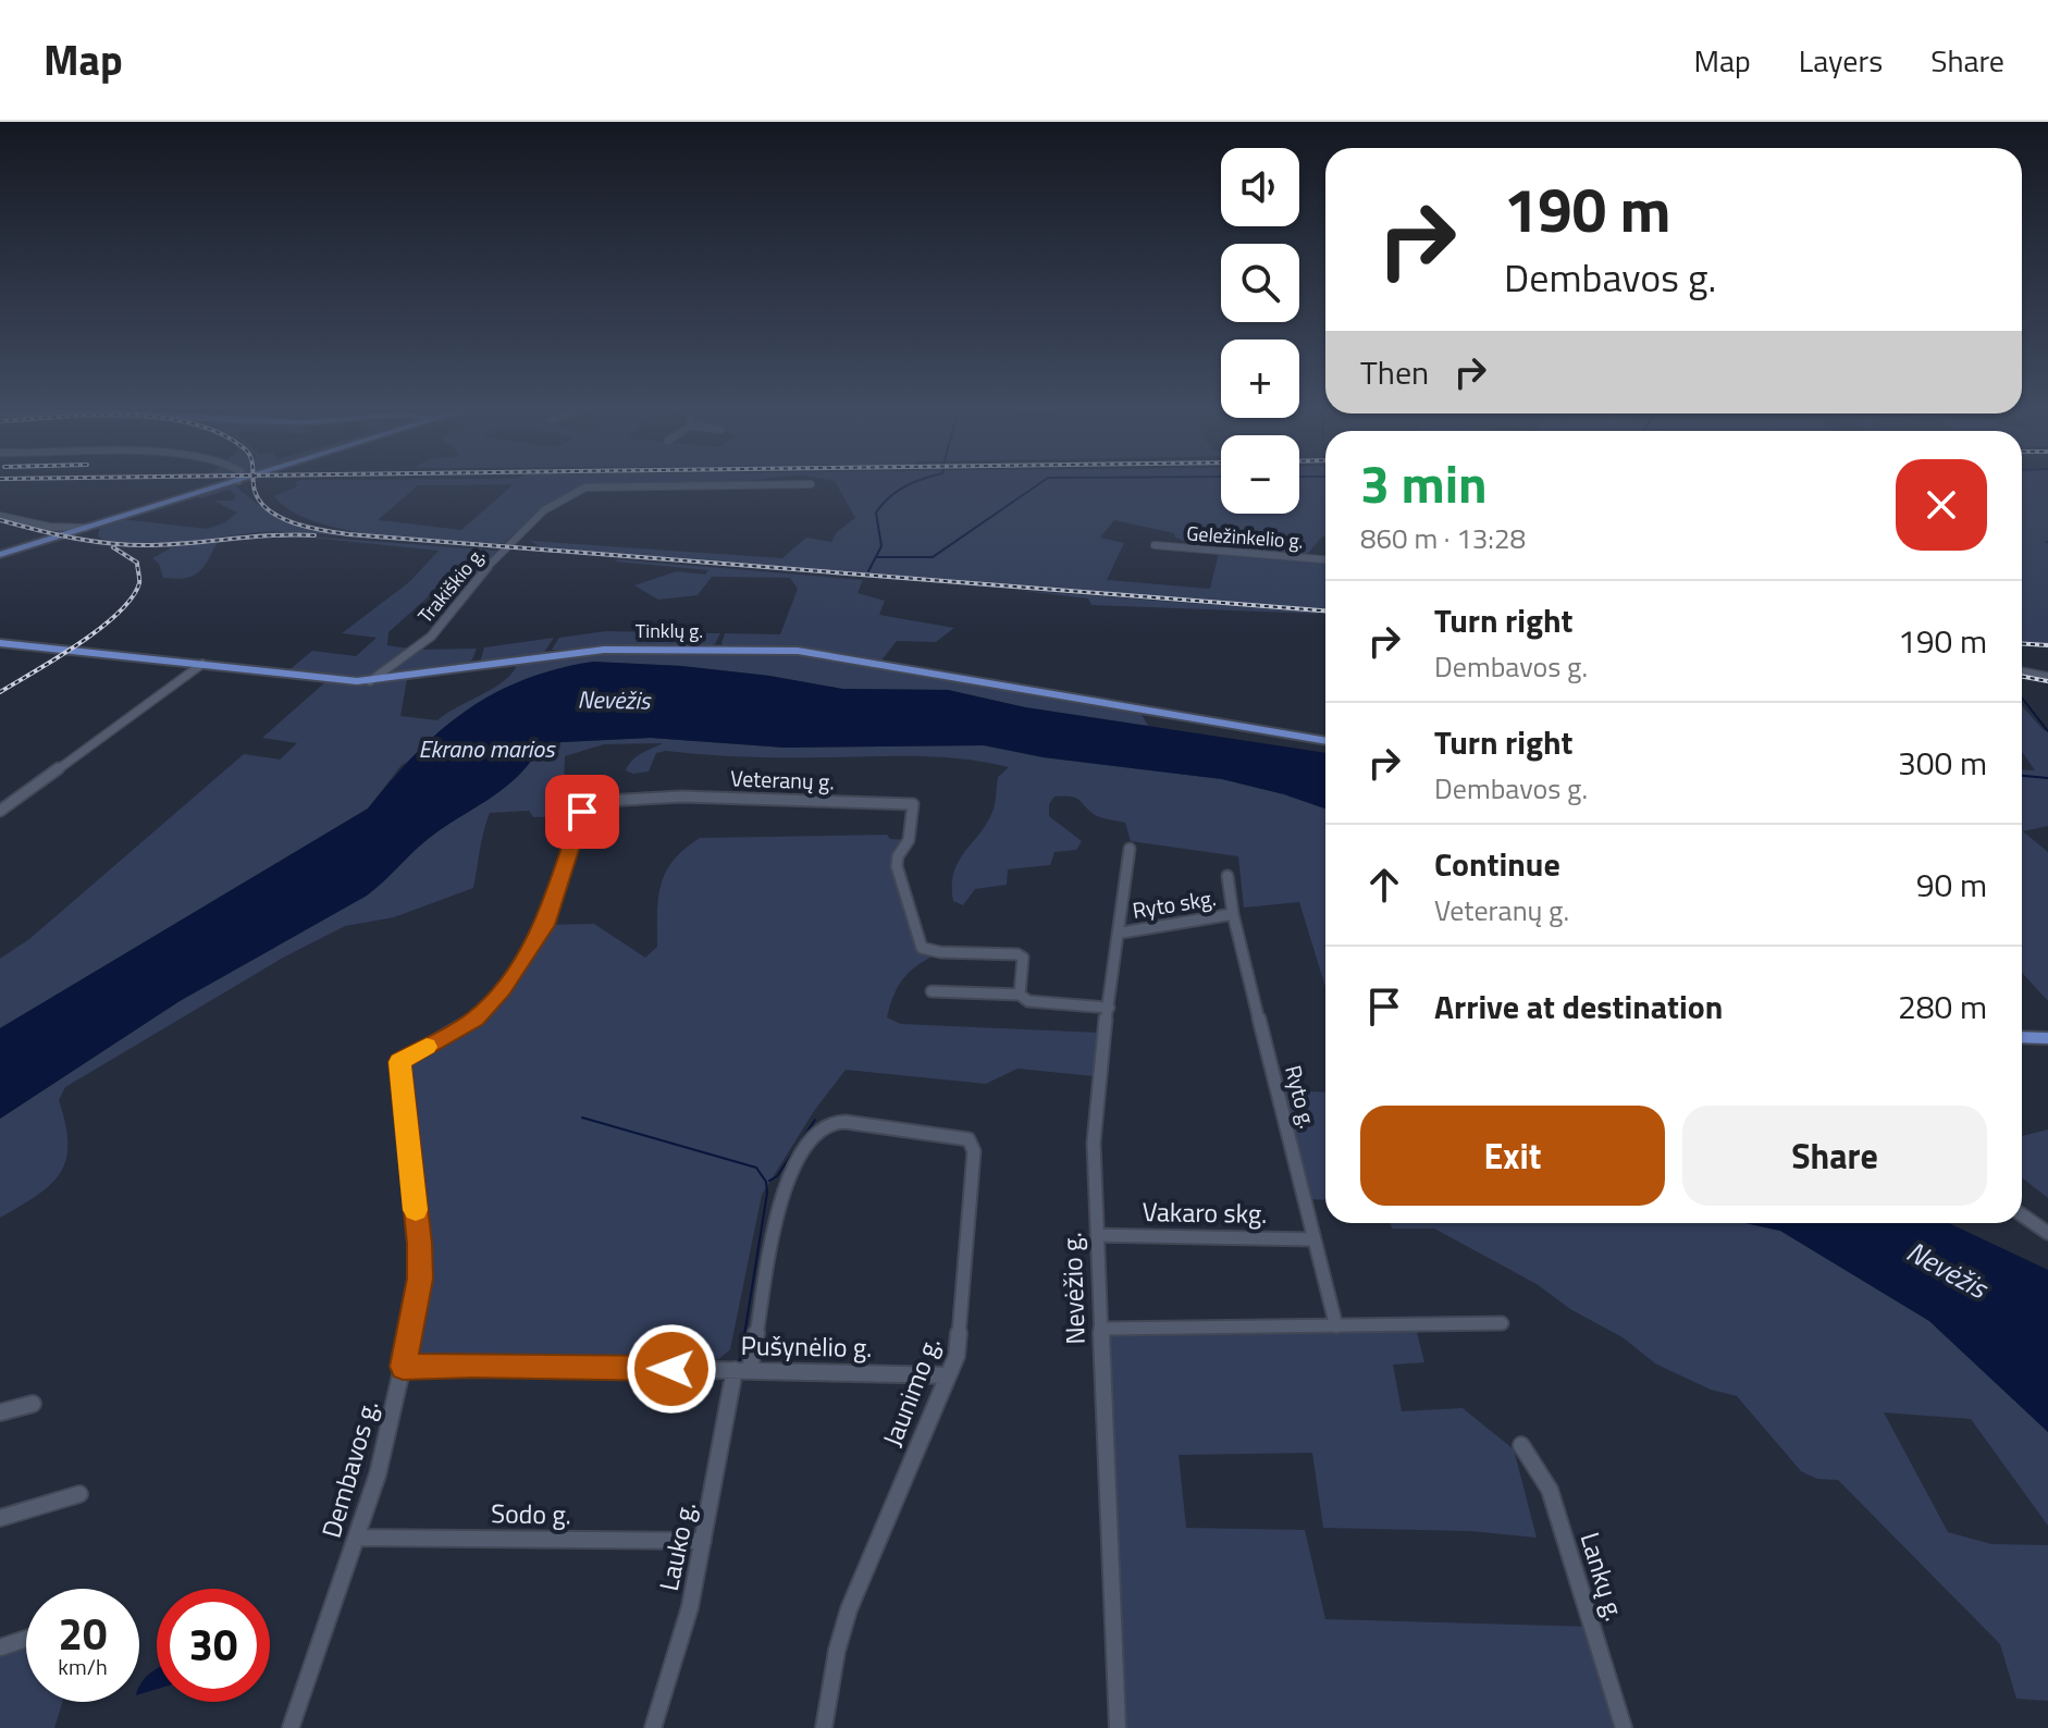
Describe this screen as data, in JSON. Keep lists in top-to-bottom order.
{
  "streets": {
    "main road": ["Tinklų g."],
    "street": [
      "Geležinkelio g.",
      "Trakiškio g.",
      "Veteranų g.",
      "Ryto skg.",
      "Ryto g.",
      "Vakaro skg.",
      "Nevėžio g.",
      "Pušynėlio g.",
      "Jaunimo g.",
      "Dembavos g.",
      "Sodo g.",
      "Lauko g.",
      "Lankų g."
    ]
  },
  "crossings": [
    ["Trakiškio g.", "Tinklų g."],
    ["Veteranų g.", "Dembavos g."],
    ["Ryto skg.", "Ryto g."],
    ["Ryto skg.", "Nevėžio g."],
    ["Ryto g.", "Vakaro skg."],
    ["Vakaro skg.", "Nevėžio g."],
    ["Pušynėlio g.", "Jaunimo g."],
    ["Pušynėlio g.", "Dembavos g."],
    ["Pušynėlio g.", "Lauko g."],
    ["Jaunimo g.", "Lauko g."],
    ["Dembavos g.", "Sodo g."],
    ["Sodo g.", "Lauko g."]
  ],
  "water": ["Nevėžis", "Ekrano marios"],
  "page": {
    "header": "Map",
    "nav": ["Map", "Layers", "Share"],
    "map_buttons": ["+", "−"],
    "turn": ["190 m", "Dembavos g."],
    "then": "Then",
    "heading": ["3 min", "860 m · 13:28"],
    "list": [
      {
        "name": "Turn right",
        "note": "Dembavos g.",
        "value": "190 m"
      },
      {
        "name": "Turn right",
        "note": "Dembavos g.",
        "value": "300 m"
      },
      {
        "name": "Continue",
        "note": "Veteranų g.",
        "value": "90 m"
      },
      {
        "name": "Arrive at destination",
        "value": "280 m"
      }
    ],
    "buttons": ["Exit", "Share"],
    "speed": "20 km/h",
    "limit": "30"
  }
}
